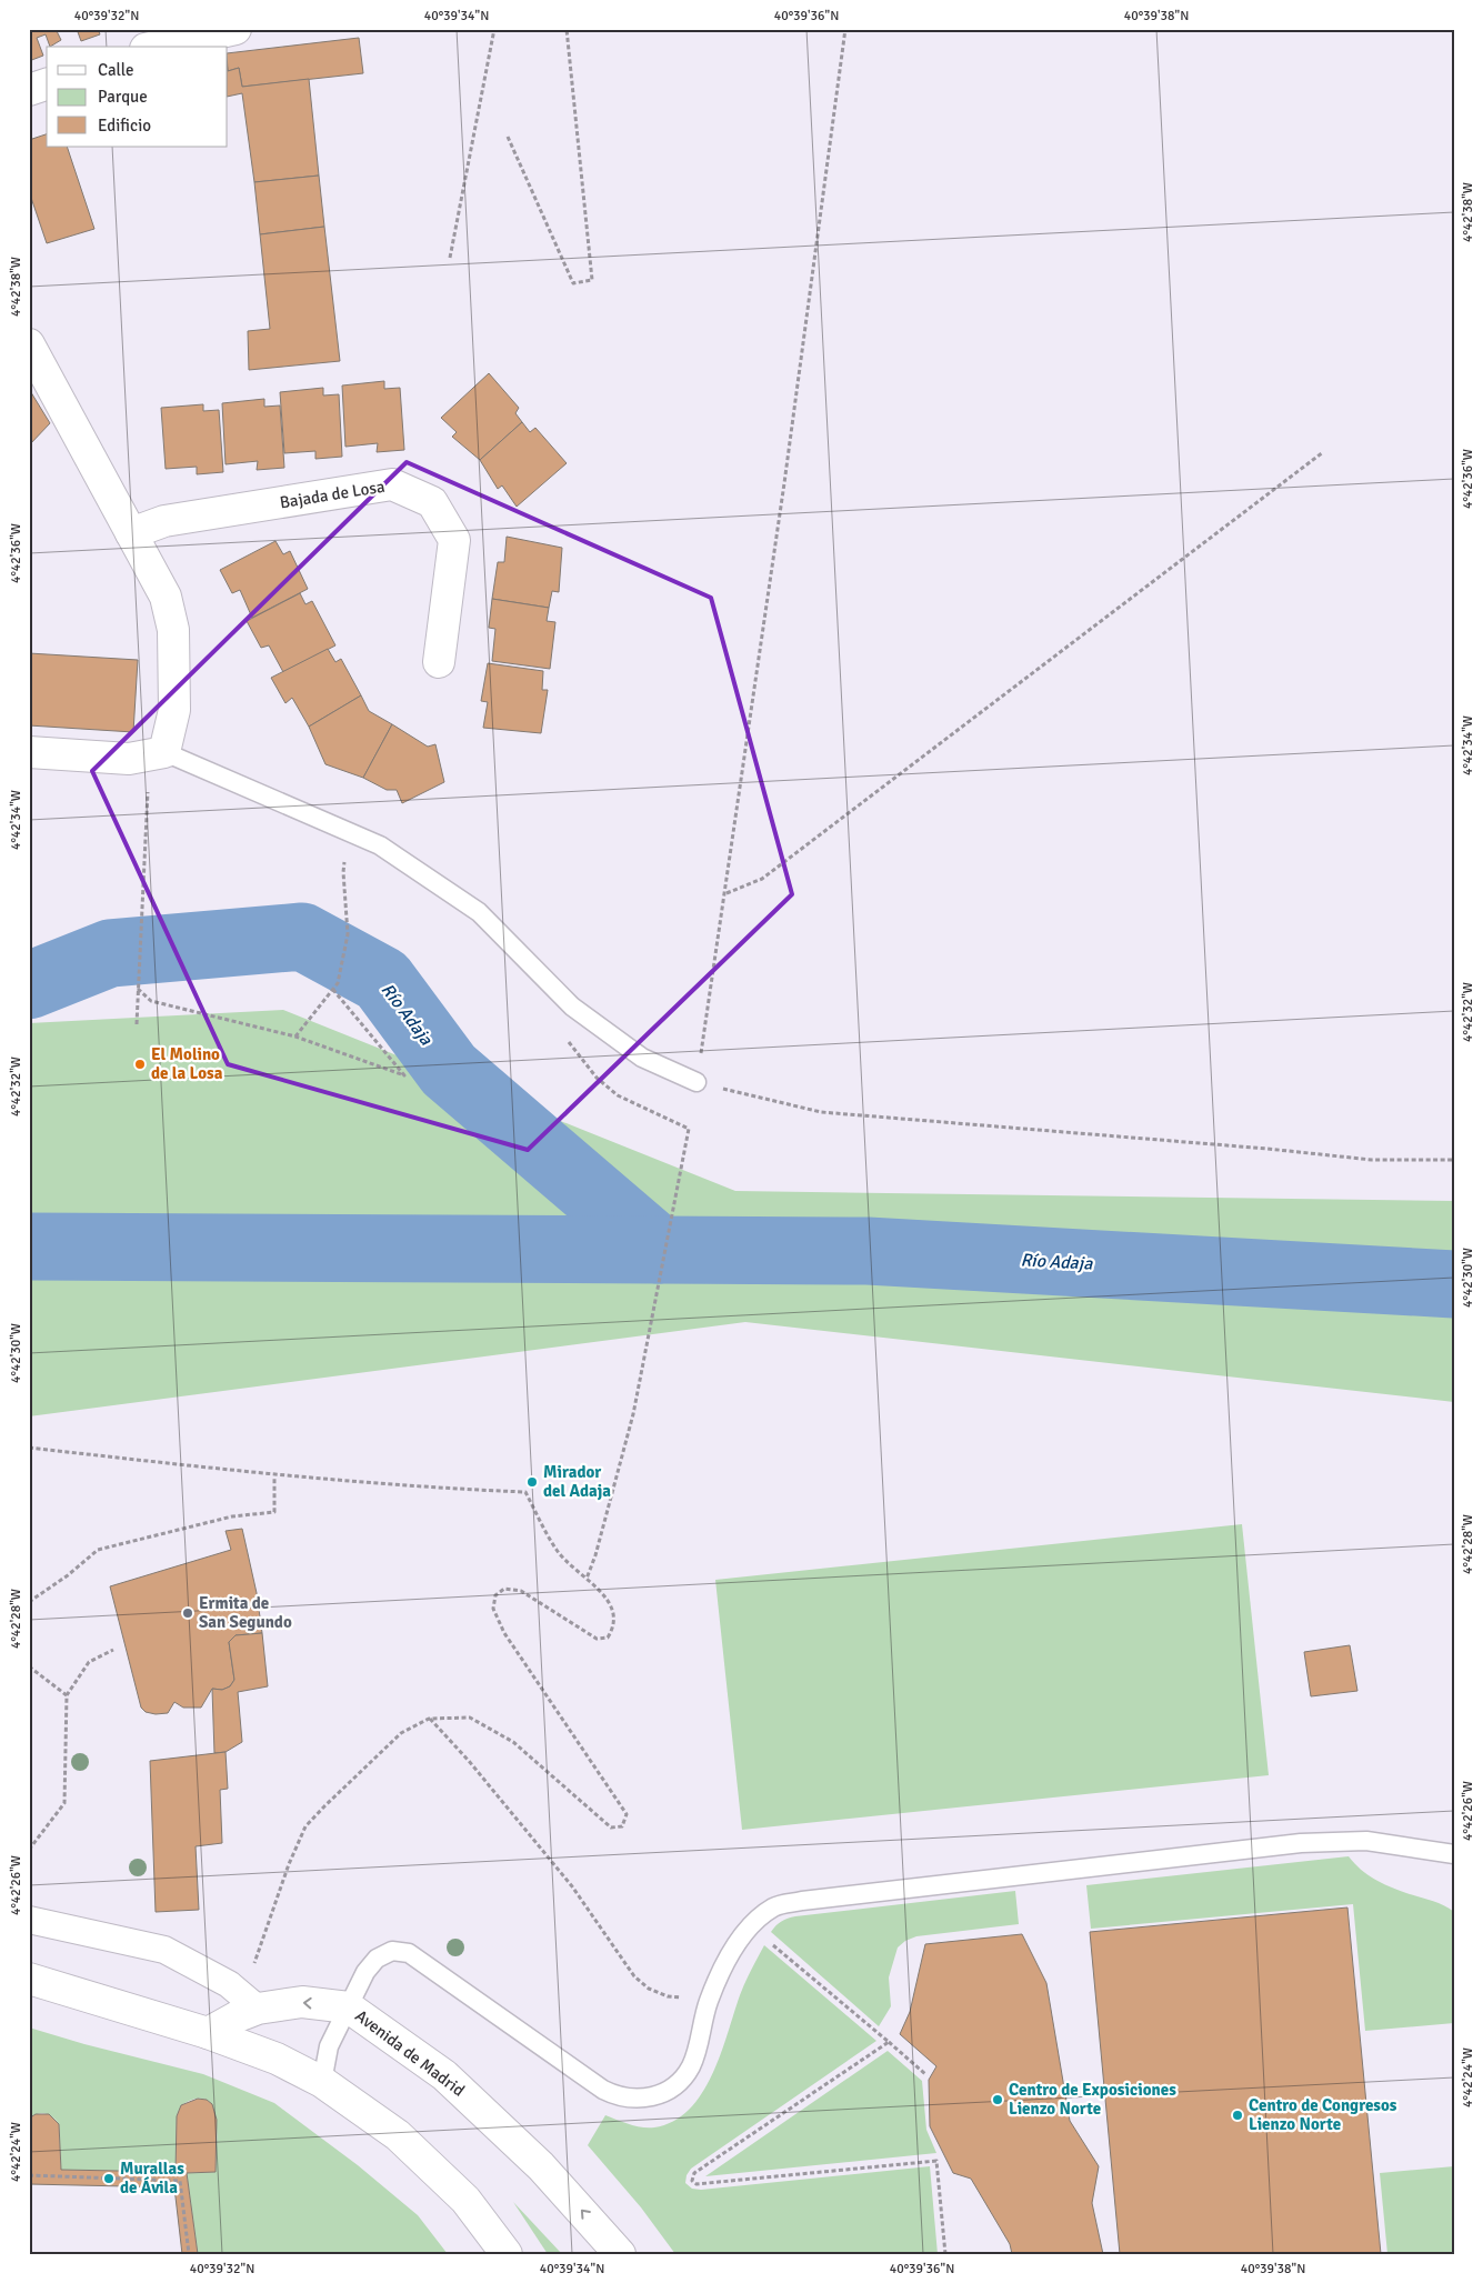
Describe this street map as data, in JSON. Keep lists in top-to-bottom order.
{
  "streets": {
    "main road": ["Bajada de Losa", "Avenida de Madrid"]
  },
  "water": ["Río Adaja"],
  "places": [
    "El Molino de la Losa",
    "Mirador del Adaja",
    "Ermita de San Segundo",
    "Centro de Exposiciones Lienzo Norte",
    "Centro de Congresos Lienzo Norte",
    "Murallas de Ávila"
  ],
  "legend": ["Calle", "Parque", "Edificio"],
  "coordinates": [
    "40°39'32\"N",
    "40°39'34\"N",
    "40°39'36\"N",
    "40°39'38\"N",
    "4°42'38\"W",
    "4°42'36\"W",
    "4°42'34\"W",
    "4°42'32\"W",
    "4°42'30\"W",
    "4°42'28\"W",
    "4°42'26\"W",
    "4°42'24\"W"
  ]
}
